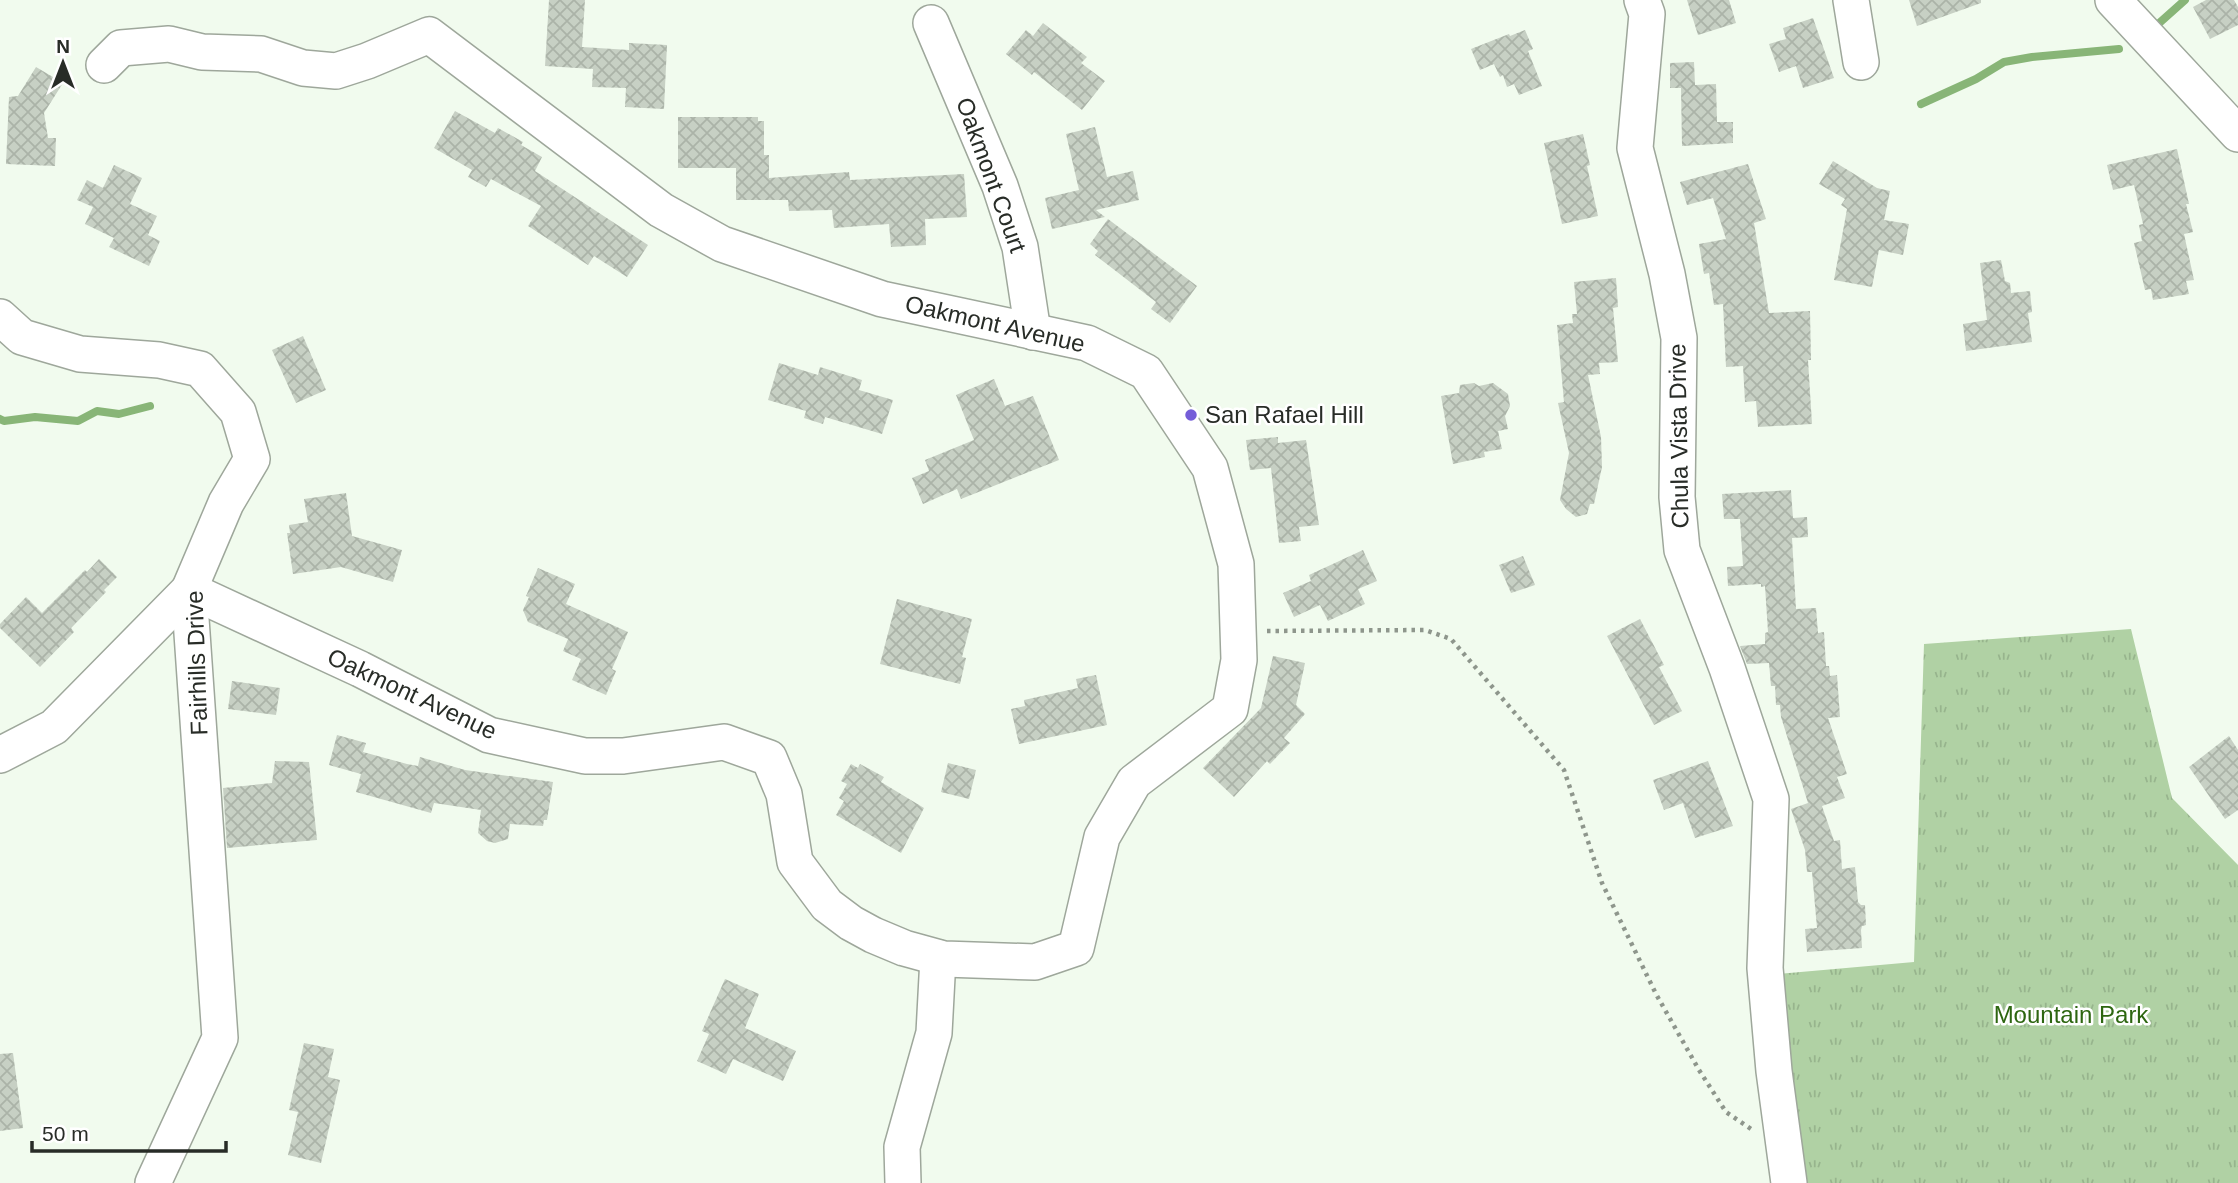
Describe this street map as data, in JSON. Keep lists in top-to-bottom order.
{
  "streets": {
    "street": [
      "Oakmont Court",
      "Oakmont Avenue",
      "Chula Vista Drive",
      "Fairhills Drive"
    ]
  },
  "crossings": [
    ["Oakmont Court", "Oakmont Avenue"],
    ["Oakmont Avenue", "Fairhills Drive"]
  ],
  "parks": ["Mountain Park"],
  "places": ["San Rafael Hill"],
  "scale_bar": "50 m",
  "north": "top"
}
